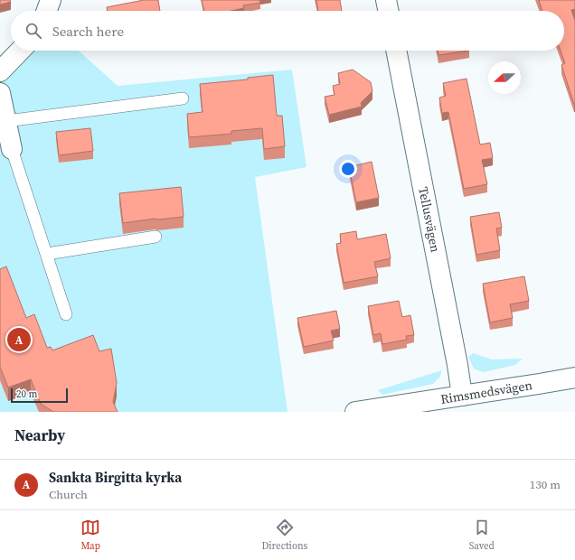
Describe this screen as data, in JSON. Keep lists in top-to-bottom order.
{
  "streets": {
    "street": ["Tellusvägen", "Rimsmedsvägen"]
  },
  "crossings": [
    ["Tellusvägen", "Rimsmedsvägen"]
  ],
  "scale_bar": "20 m",
  "north": "left",
  "page": {
    "search": "Search here",
    "pins": "A",
    "scale": "20 m",
    "heading": "Nearby",
    "list": [
      {
        "mark": "A",
        "name": "Sankta Birgitta kyrka",
        "note": "Church",
        "value": "130 m"
      }
    ],
    "nav": ["Map", "Directions", "Saved"]
  }
}
